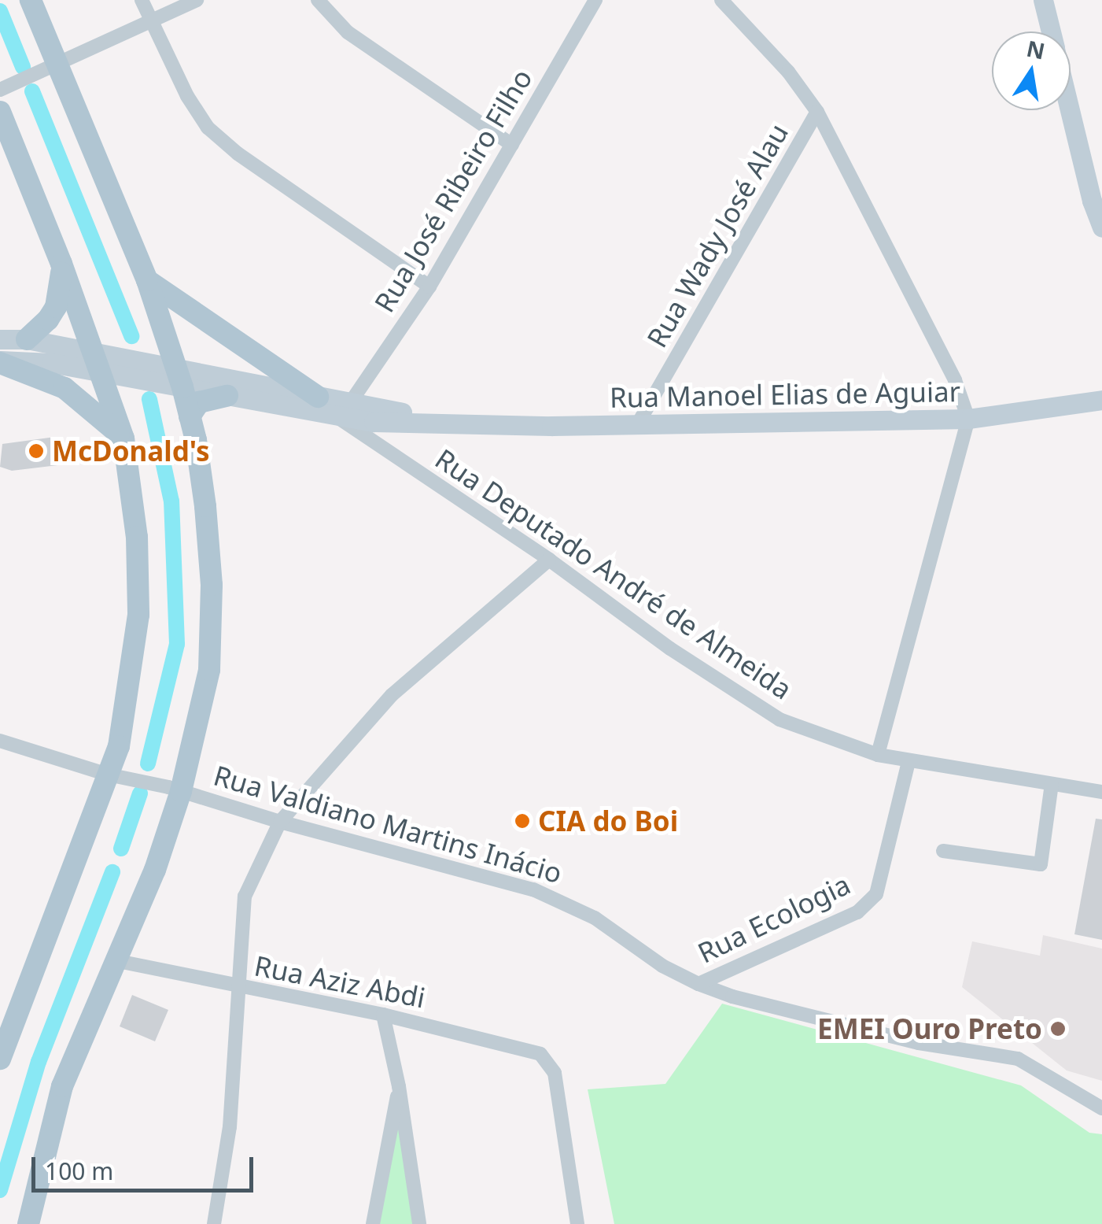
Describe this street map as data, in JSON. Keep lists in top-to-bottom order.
{
  "streets": {
    "main road": ["Rua Manoel Elias de Aguiar"],
    "street": [
      "Rua José Ribeiro Filho",
      "Rua Wady José Alau",
      "Rua Deputado André de Almeida",
      "Rua Valdiano Martins Inácio",
      "Rua Ecologia",
      "Rua Aziz Abdi"
    ]
  },
  "crossings": [
    ["Rua José Ribeiro Filho", "Rua Manoel Elias de Aguiar"],
    ["Rua José Ribeiro Filho", "Rua Deputado André de Almeida"],
    ["Rua Wady José Alau", "Rua Manoel Elias de Aguiar"],
    ["Rua Manoel Elias de Aguiar", "Rua Deputado André de Almeida"],
    ["Rua Deputado André de Almeida", "Rua Ecologia"],
    ["Rua Valdiano Martins Inácio", "Rua Ecologia"]
  ],
  "places": ["McDonald's", "CIA do Boi", "EMEI Ouro Preto"],
  "scale_bar": "100 m",
  "north": "top"
}
